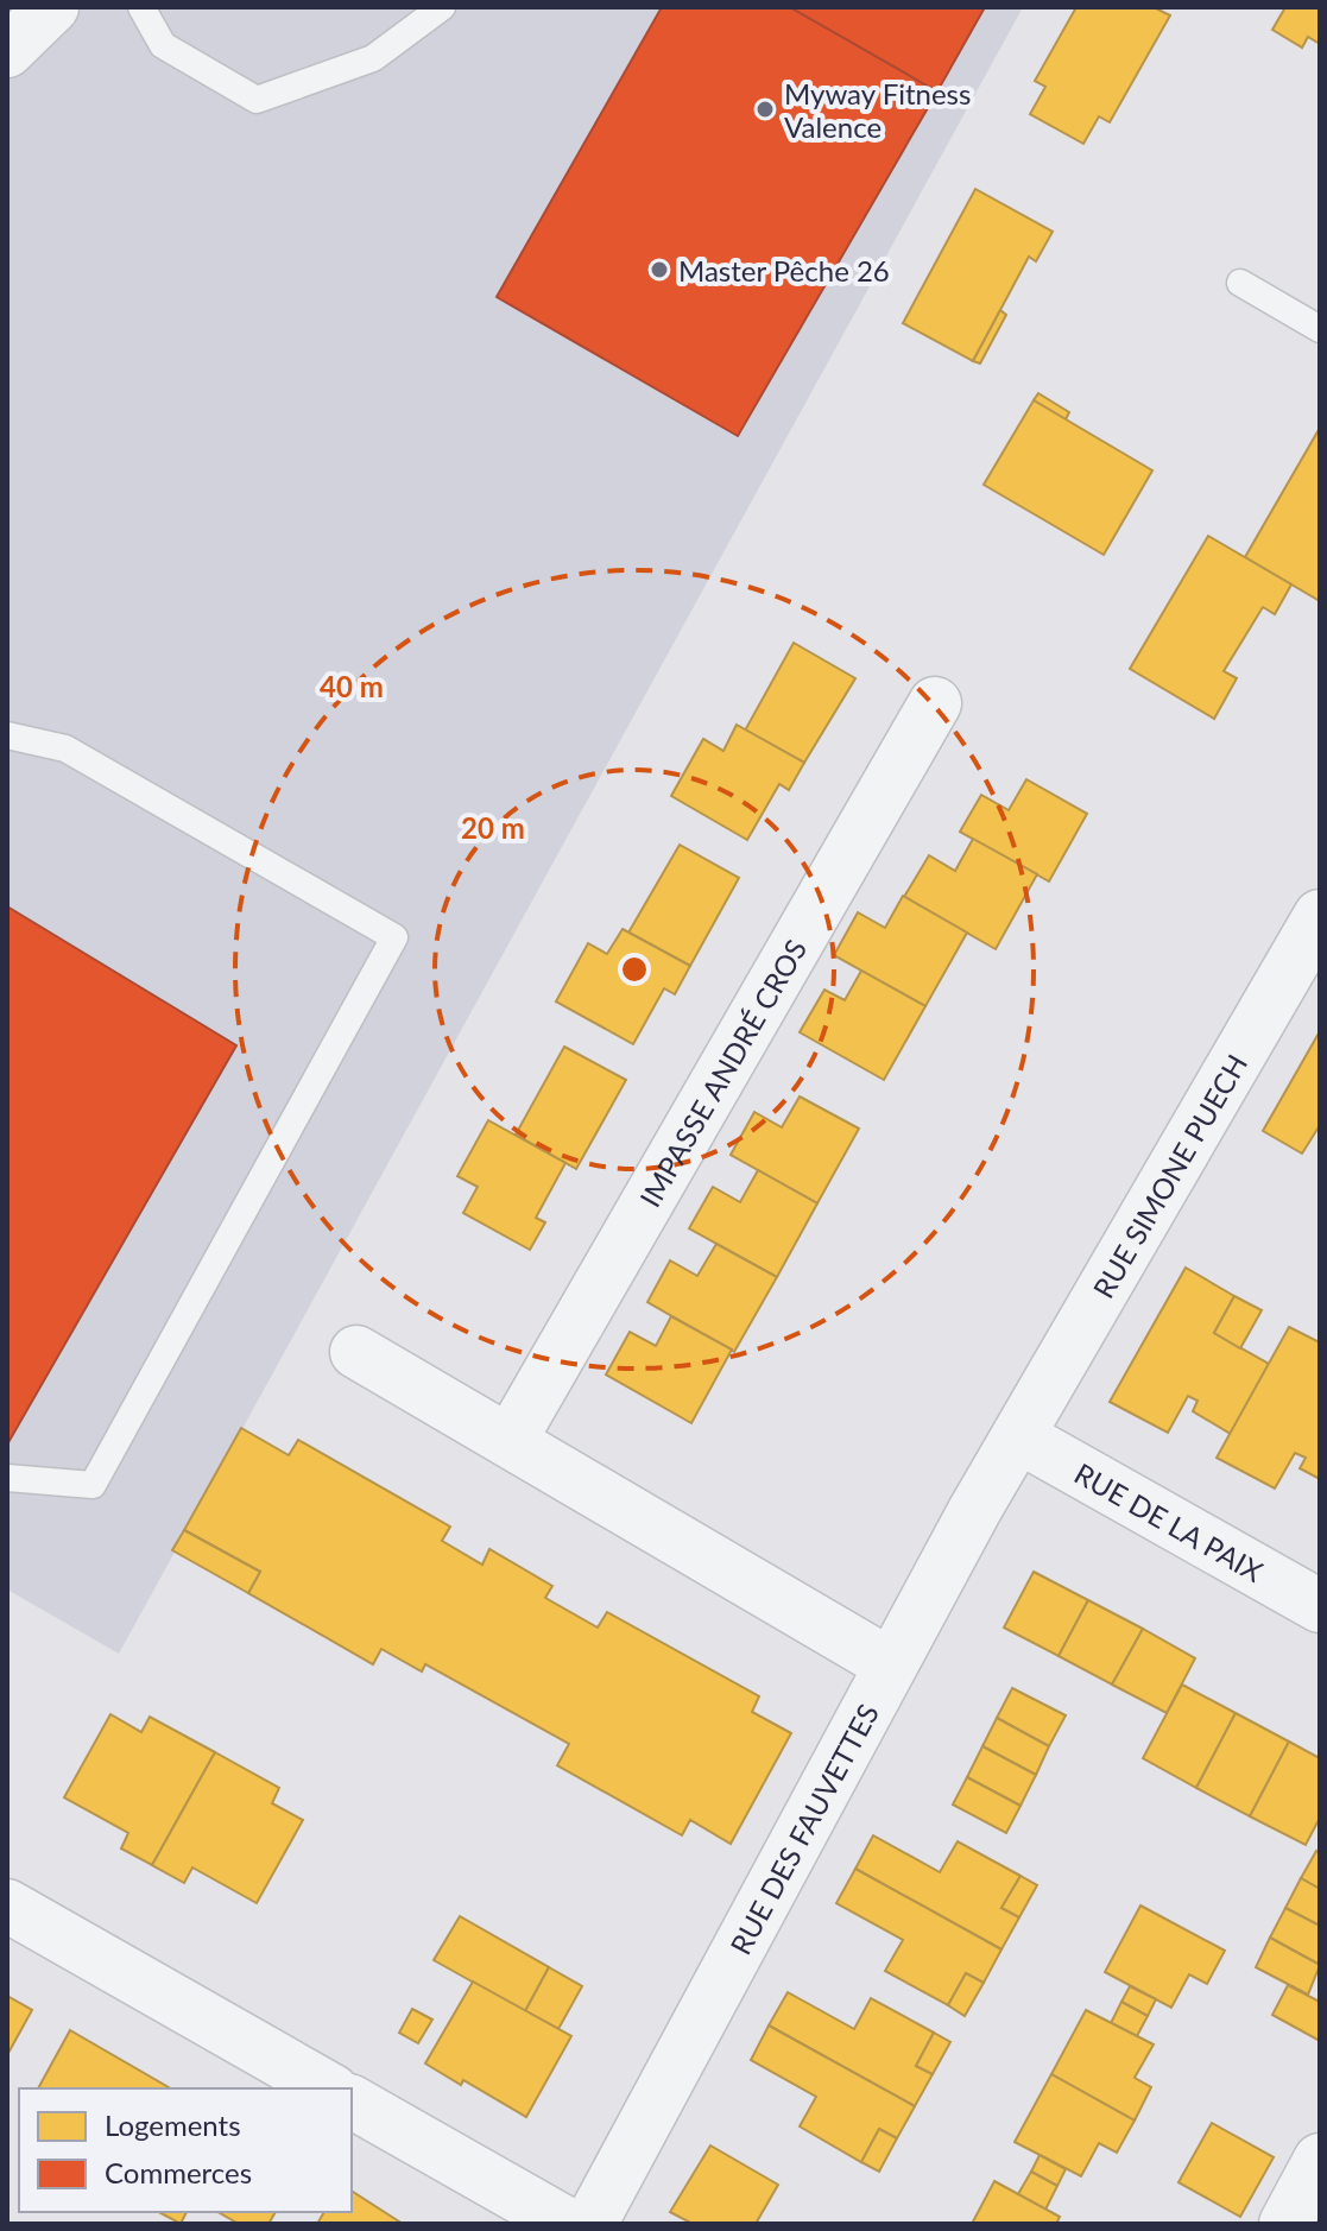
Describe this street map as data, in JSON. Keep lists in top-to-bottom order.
{
  "streets": {
    "street": [
      "IMPASSE ANDRÉ CROS",
      "RUE SIMONE PUECH",
      "RUE DE LA PAIX",
      "RUE DES FAUVETTES"
    ]
  },
  "crossings": [
    ["RUE SIMONE PUECH", "RUE DE LA PAIX"],
    ["RUE SIMONE PUECH", "RUE DES FAUVETTES"],
    ["RUE DE LA PAIX", "RUE DES FAUVETTES"]
  ],
  "places": ["Myway Fitness Valence", "Master Pêche 26"],
  "legend": ["Logements", "Commerces"],
  "rings": ["40 m", "20 m"]
}
